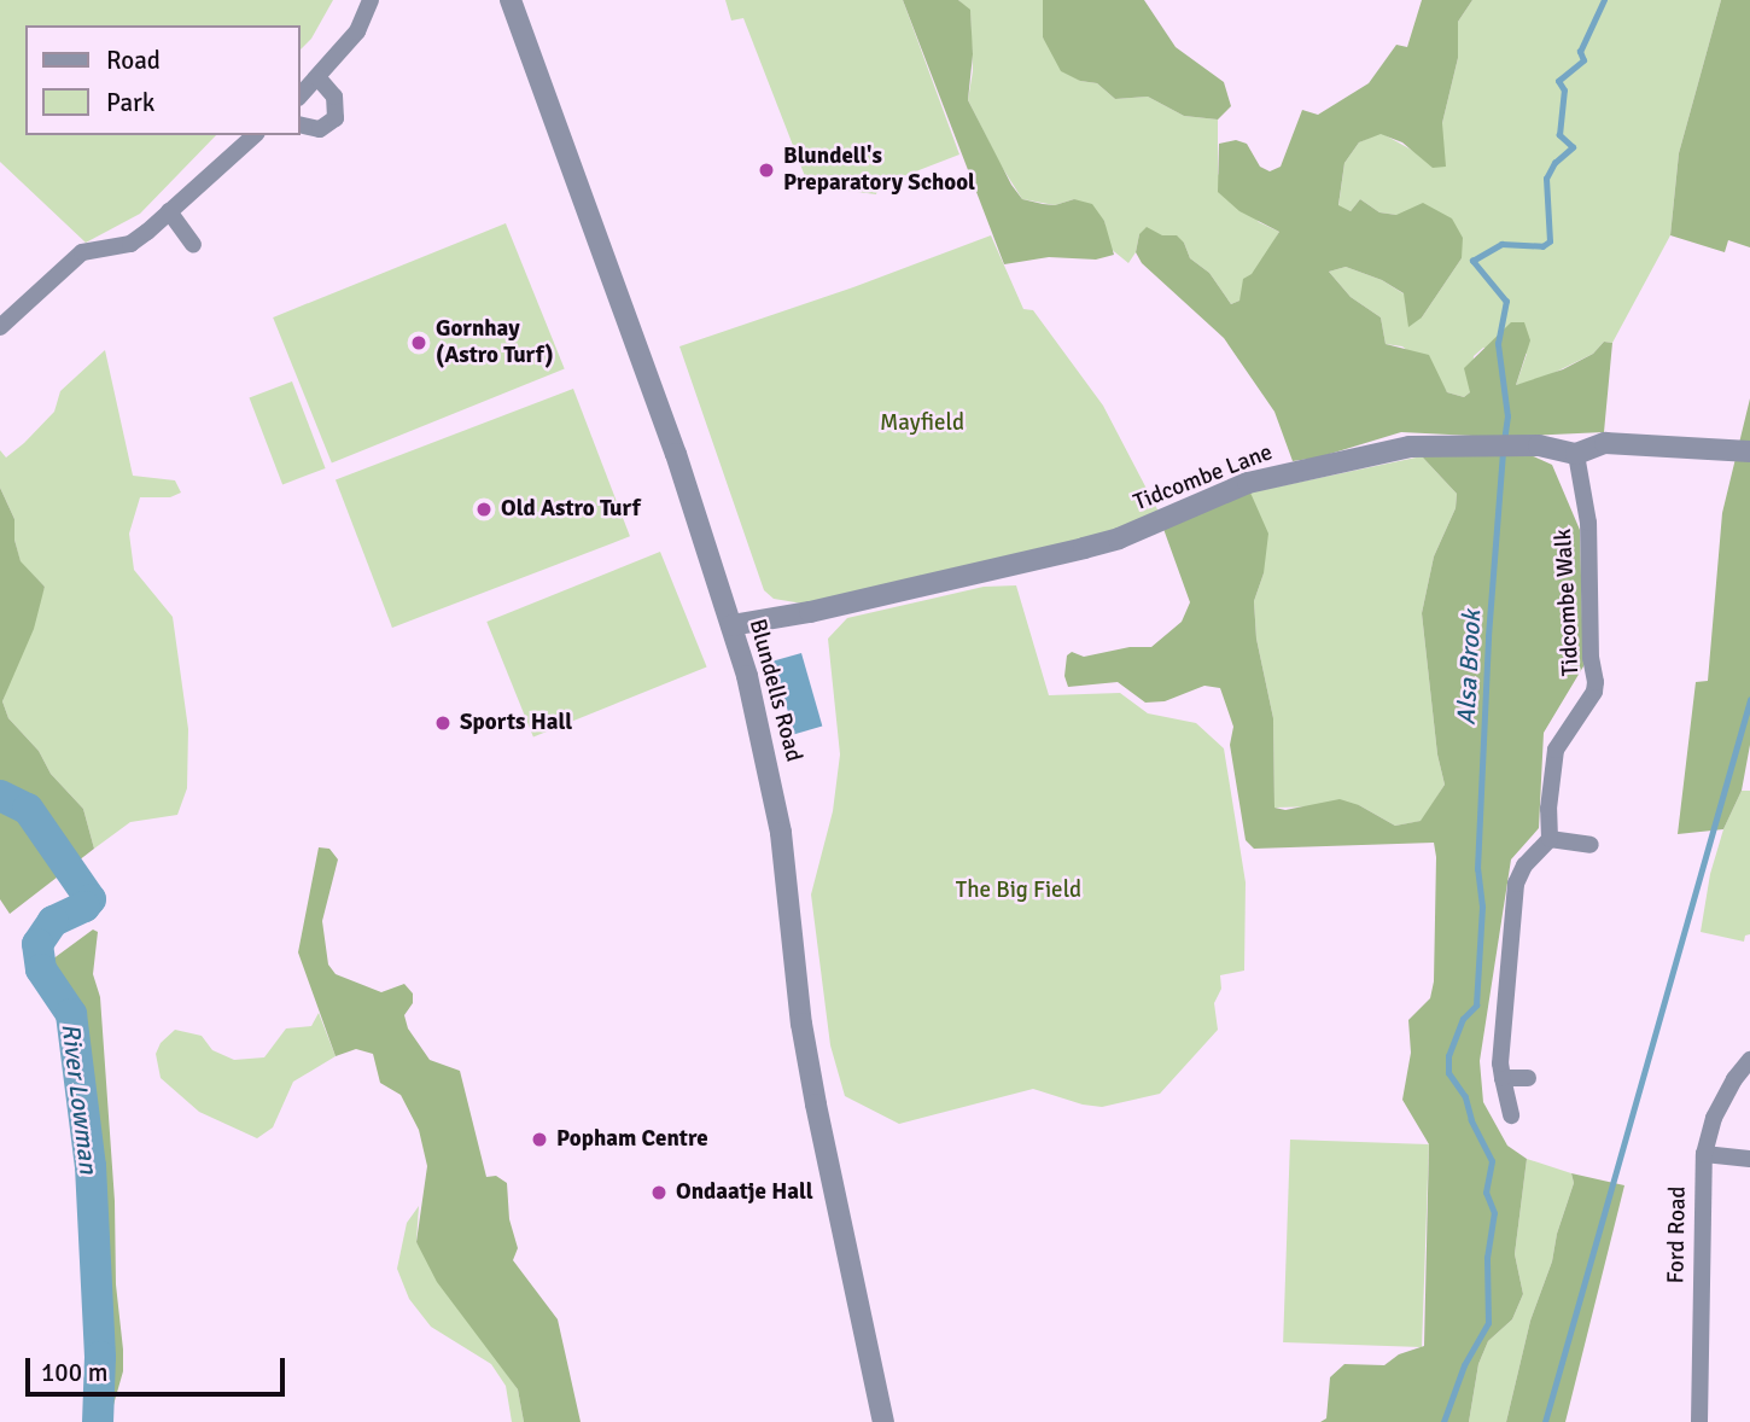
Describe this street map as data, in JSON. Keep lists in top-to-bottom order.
{
  "streets": {
    "street": [
      "Tidcombe Lane",
      "Tidcombe Walk",
      "Blundells Road",
      "Ford Road"
    ]
  },
  "crossings": [
    ["Tidcombe Lane", "Tidcombe Walk"],
    ["Tidcombe Lane", "Blundells Road"]
  ],
  "water": ["Alsa Brook", "River Lowman"],
  "parks": ["Mayfield", "The Big Field"],
  "places": [
    "Blundell's Preparatory School",
    "Gornhay (Astro Turf)",
    "Old Astro Turf",
    "Sports Hall",
    "Popham Centre",
    "Ondaatje Hall"
  ],
  "legend": ["Road", "Park"],
  "scale_bar": "100 m"
}
